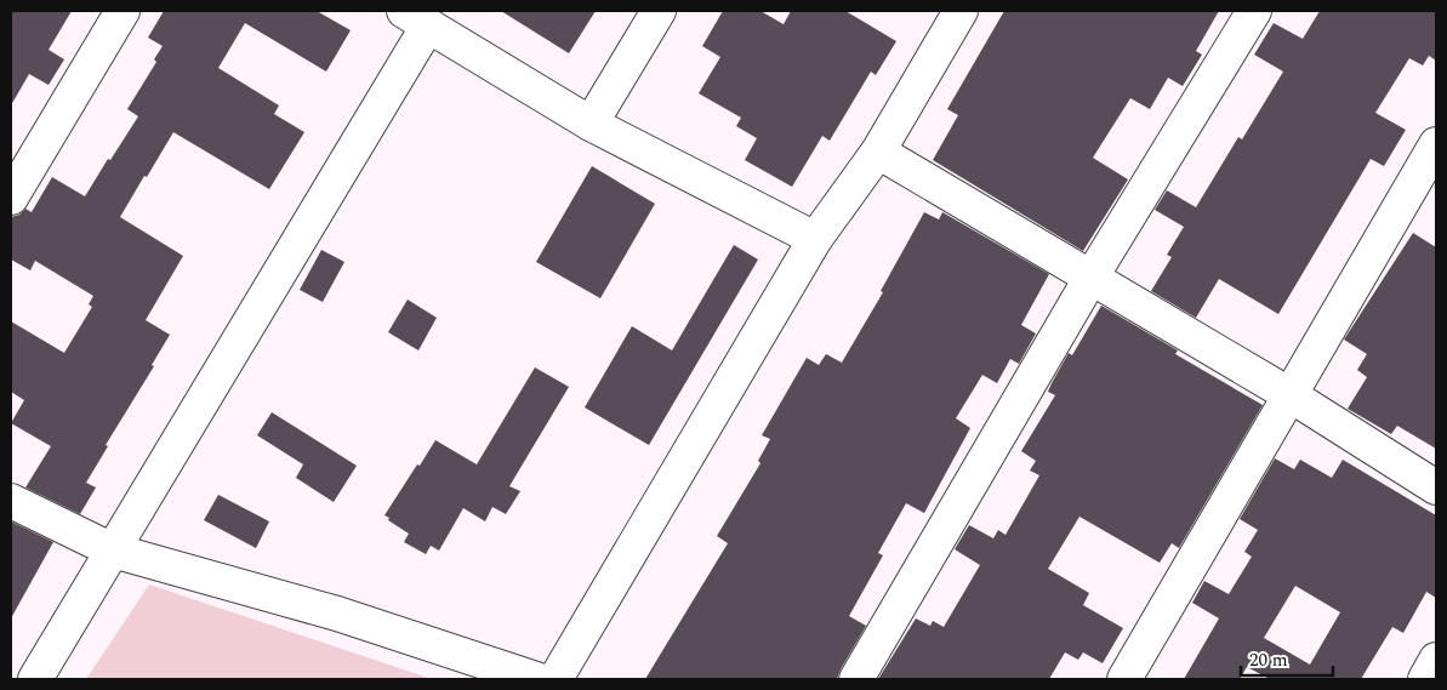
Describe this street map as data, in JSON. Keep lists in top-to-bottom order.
{
  "scale_bar": "20 m"
}
